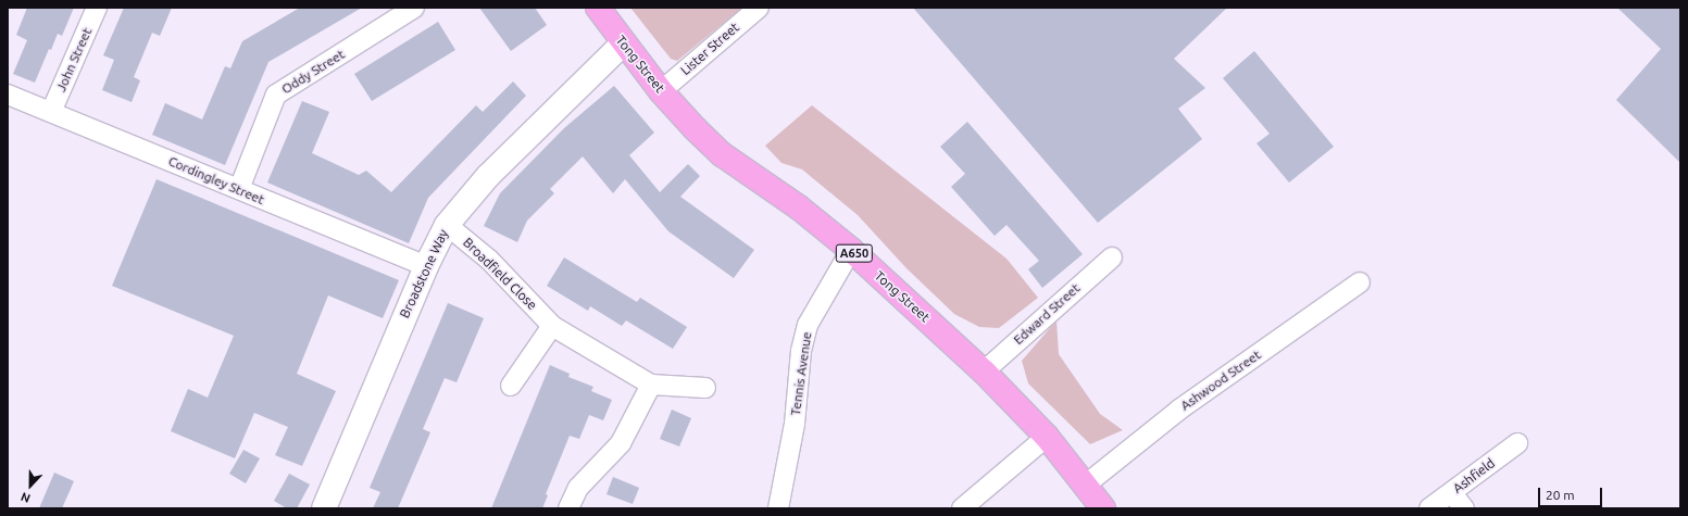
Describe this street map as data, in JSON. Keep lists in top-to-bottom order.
{
  "streets": {
    "highway": ["Tong Street", "A650"],
    "street": [
      "Lister Street",
      "John Street",
      "Oddy Street",
      "Cordingley Street",
      "Broadstone Way",
      "Broadfield Close",
      "Edward Street",
      "Tennis Avenue",
      "Ashwood Street",
      "Ashfield"
    ]
  },
  "crossings": [
    ["Lister Street", "Tong Street"],
    ["John Street", "Cordingley Street"],
    ["Tong Street", "Broadstone Way"],
    ["Tong Street", "Edward Street"],
    ["Tong Street", "Tennis Avenue"],
    ["Tong Street", "Ashwood Street"],
    ["Oddy Street", "Cordingley Street"],
    ["Cordingley Street", "Broadstone Way"],
    ["Broadstone Way", "Broadfield Close"]
  ],
  "scale_bar": "20 m",
  "north": "bottom"
}
